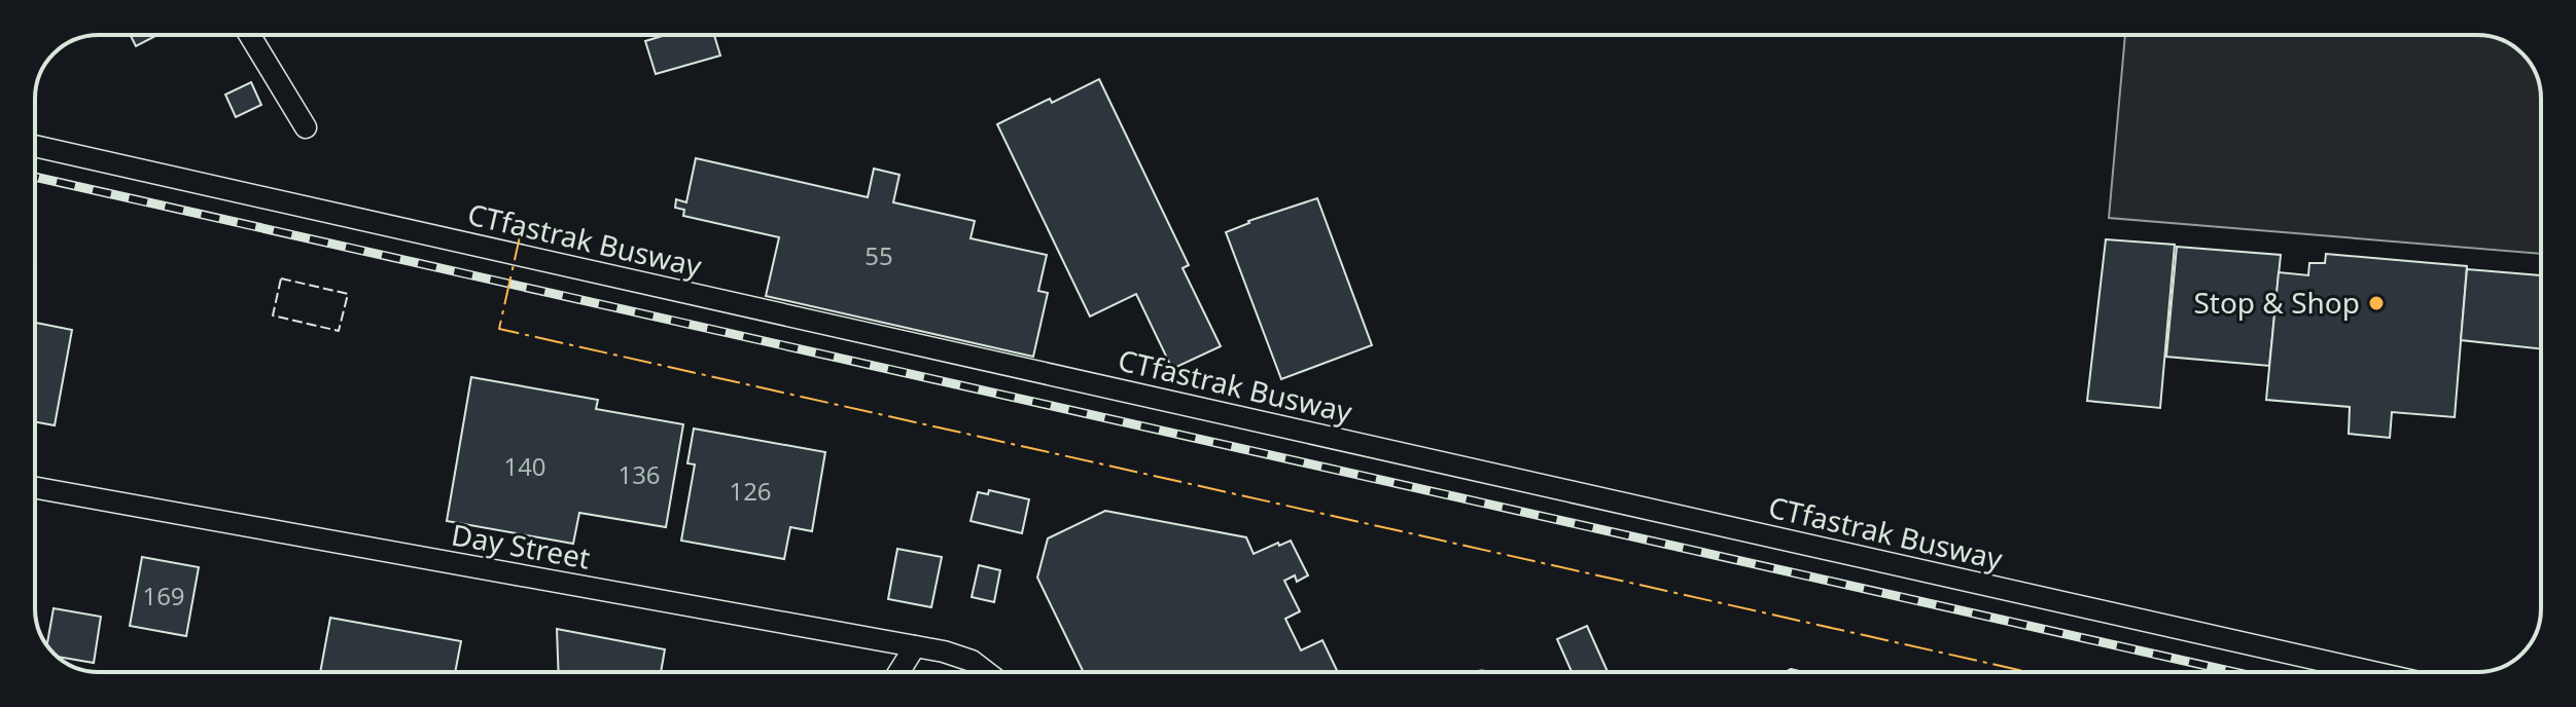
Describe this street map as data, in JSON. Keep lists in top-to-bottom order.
{
  "streets": {
    "street": ["CTfastrak Busway", "Day Street"]
  },
  "places": ["Stop & Shop"],
  "house_numbers": [
    "55",
    "140",
    "136",
    "126",
    "169"
  ]
}
